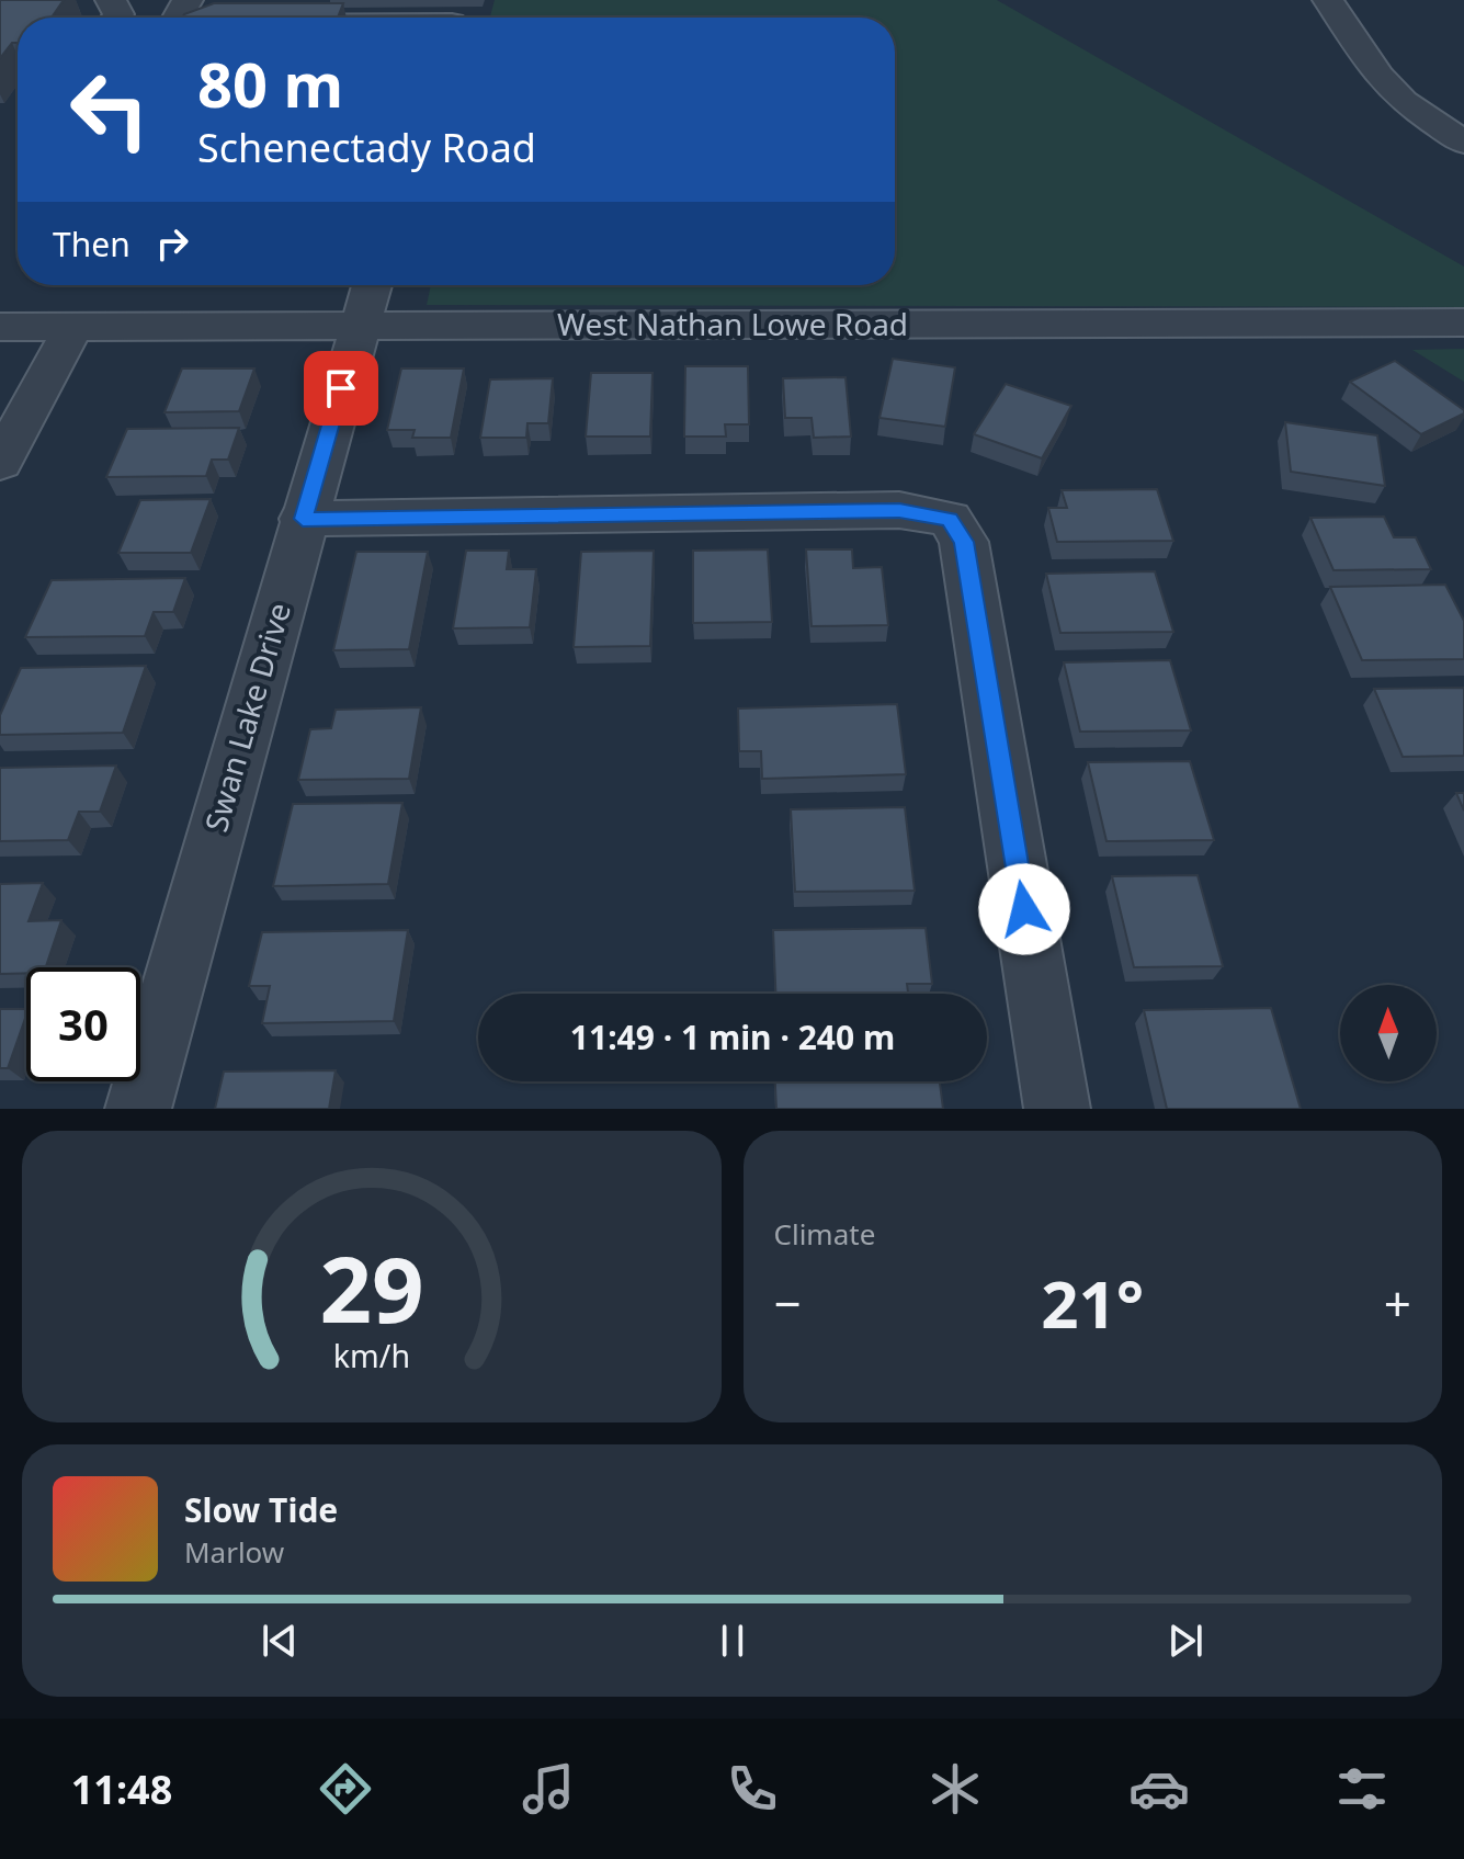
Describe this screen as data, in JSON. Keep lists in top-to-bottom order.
{
  "streets": {
    "street": ["West Nathan Lowe Road", "Swan Lake Drive"]
  },
  "crossings": [
    ["West Nathan Lowe Road", "Swan Lake Drive"]
  ],
  "north": "top",
  "page": {
    "turn": ["80 m", "Schenectady Road"],
    "then": "Then",
    "limit": "30",
    "trip": "11:49 · 1 min · 240 m",
    "tile": "Climate",
    "heat": ["−", "21°", "+"],
    "song": ["Slow Tide", "Marlow"],
    "tabs": "11:48",
    "gauge": ["29", "km/h"]
  }
}
